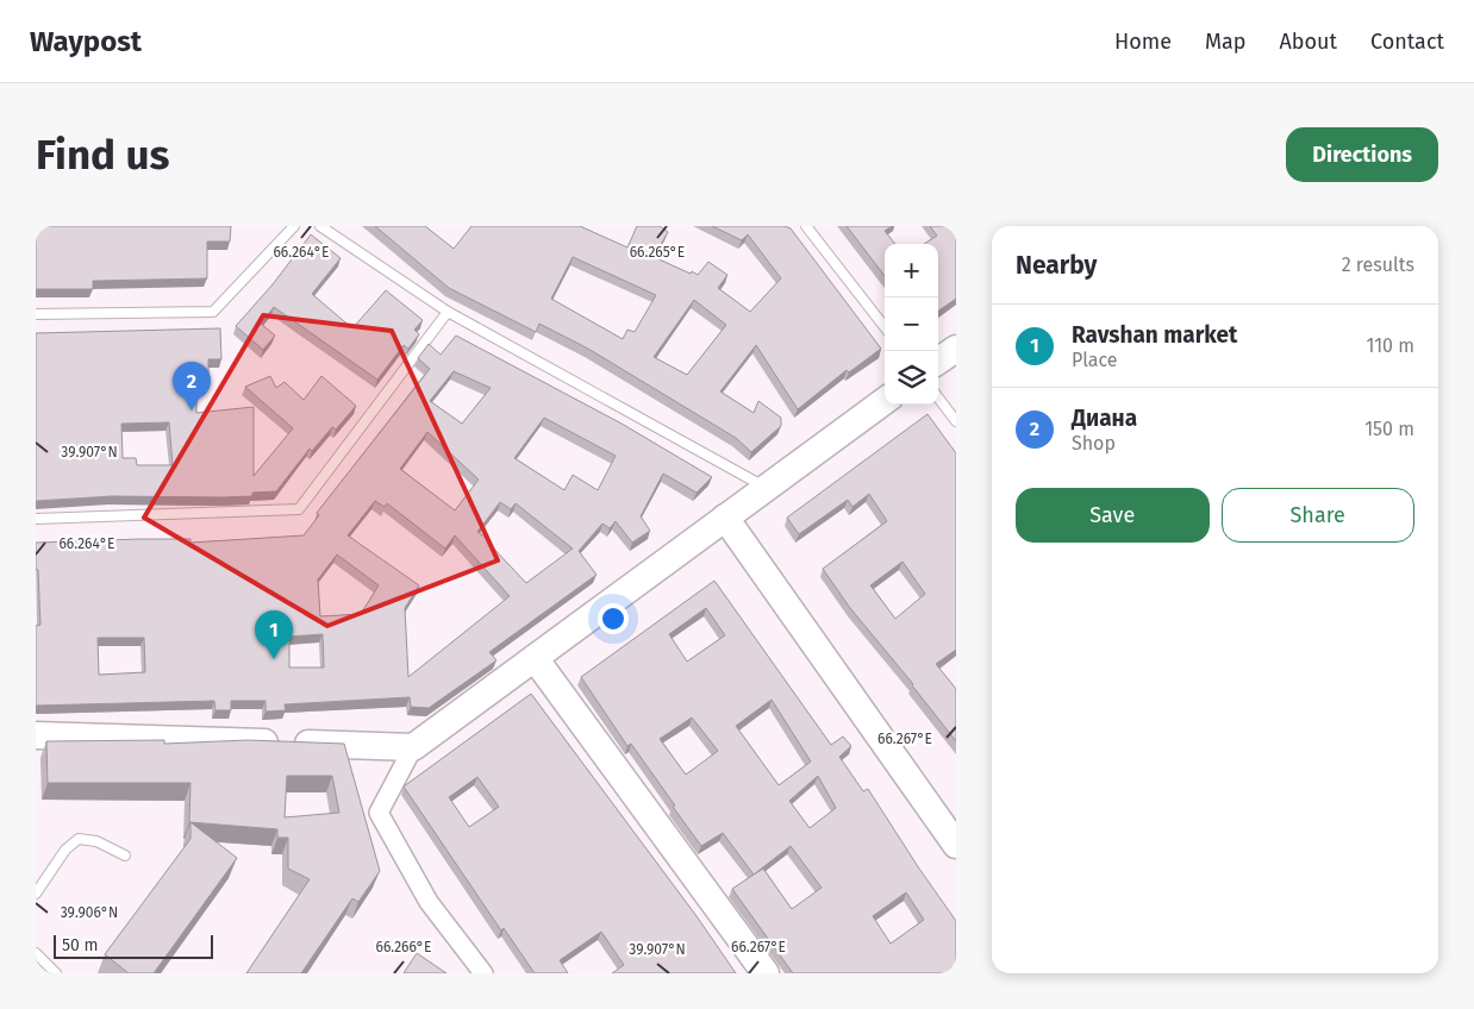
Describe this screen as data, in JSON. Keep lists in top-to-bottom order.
{
  "scale_bar": "50 m",
  "page": {
    "header": "Waypost",
    "nav": [
      "Home",
      "Map",
      "About",
      "Contact"
    ],
    "buttons": [
      "Directions",
      ["Save", "Share"]
    ],
    "title": "Find us",
    "heading": ["Nearby", "2 results"],
    "map_buttons": ["+", "−"],
    "list": [
      {
        "mark": "1",
        "name": "Ravshan market",
        "note": "Place",
        "value": "110 m"
      },
      {
        "mark": "2",
        "name": "Диана",
        "note": "Shop",
        "value": "150 m"
      }
    ],
    "pins": ["2", "1"],
    "scale": "50 m"
  },
  "coordinates": [
    "66.264°E",
    "66.265°E",
    "39.907°N",
    "66.267°E",
    "39.906°N",
    "66.266°E"
  ]
}
